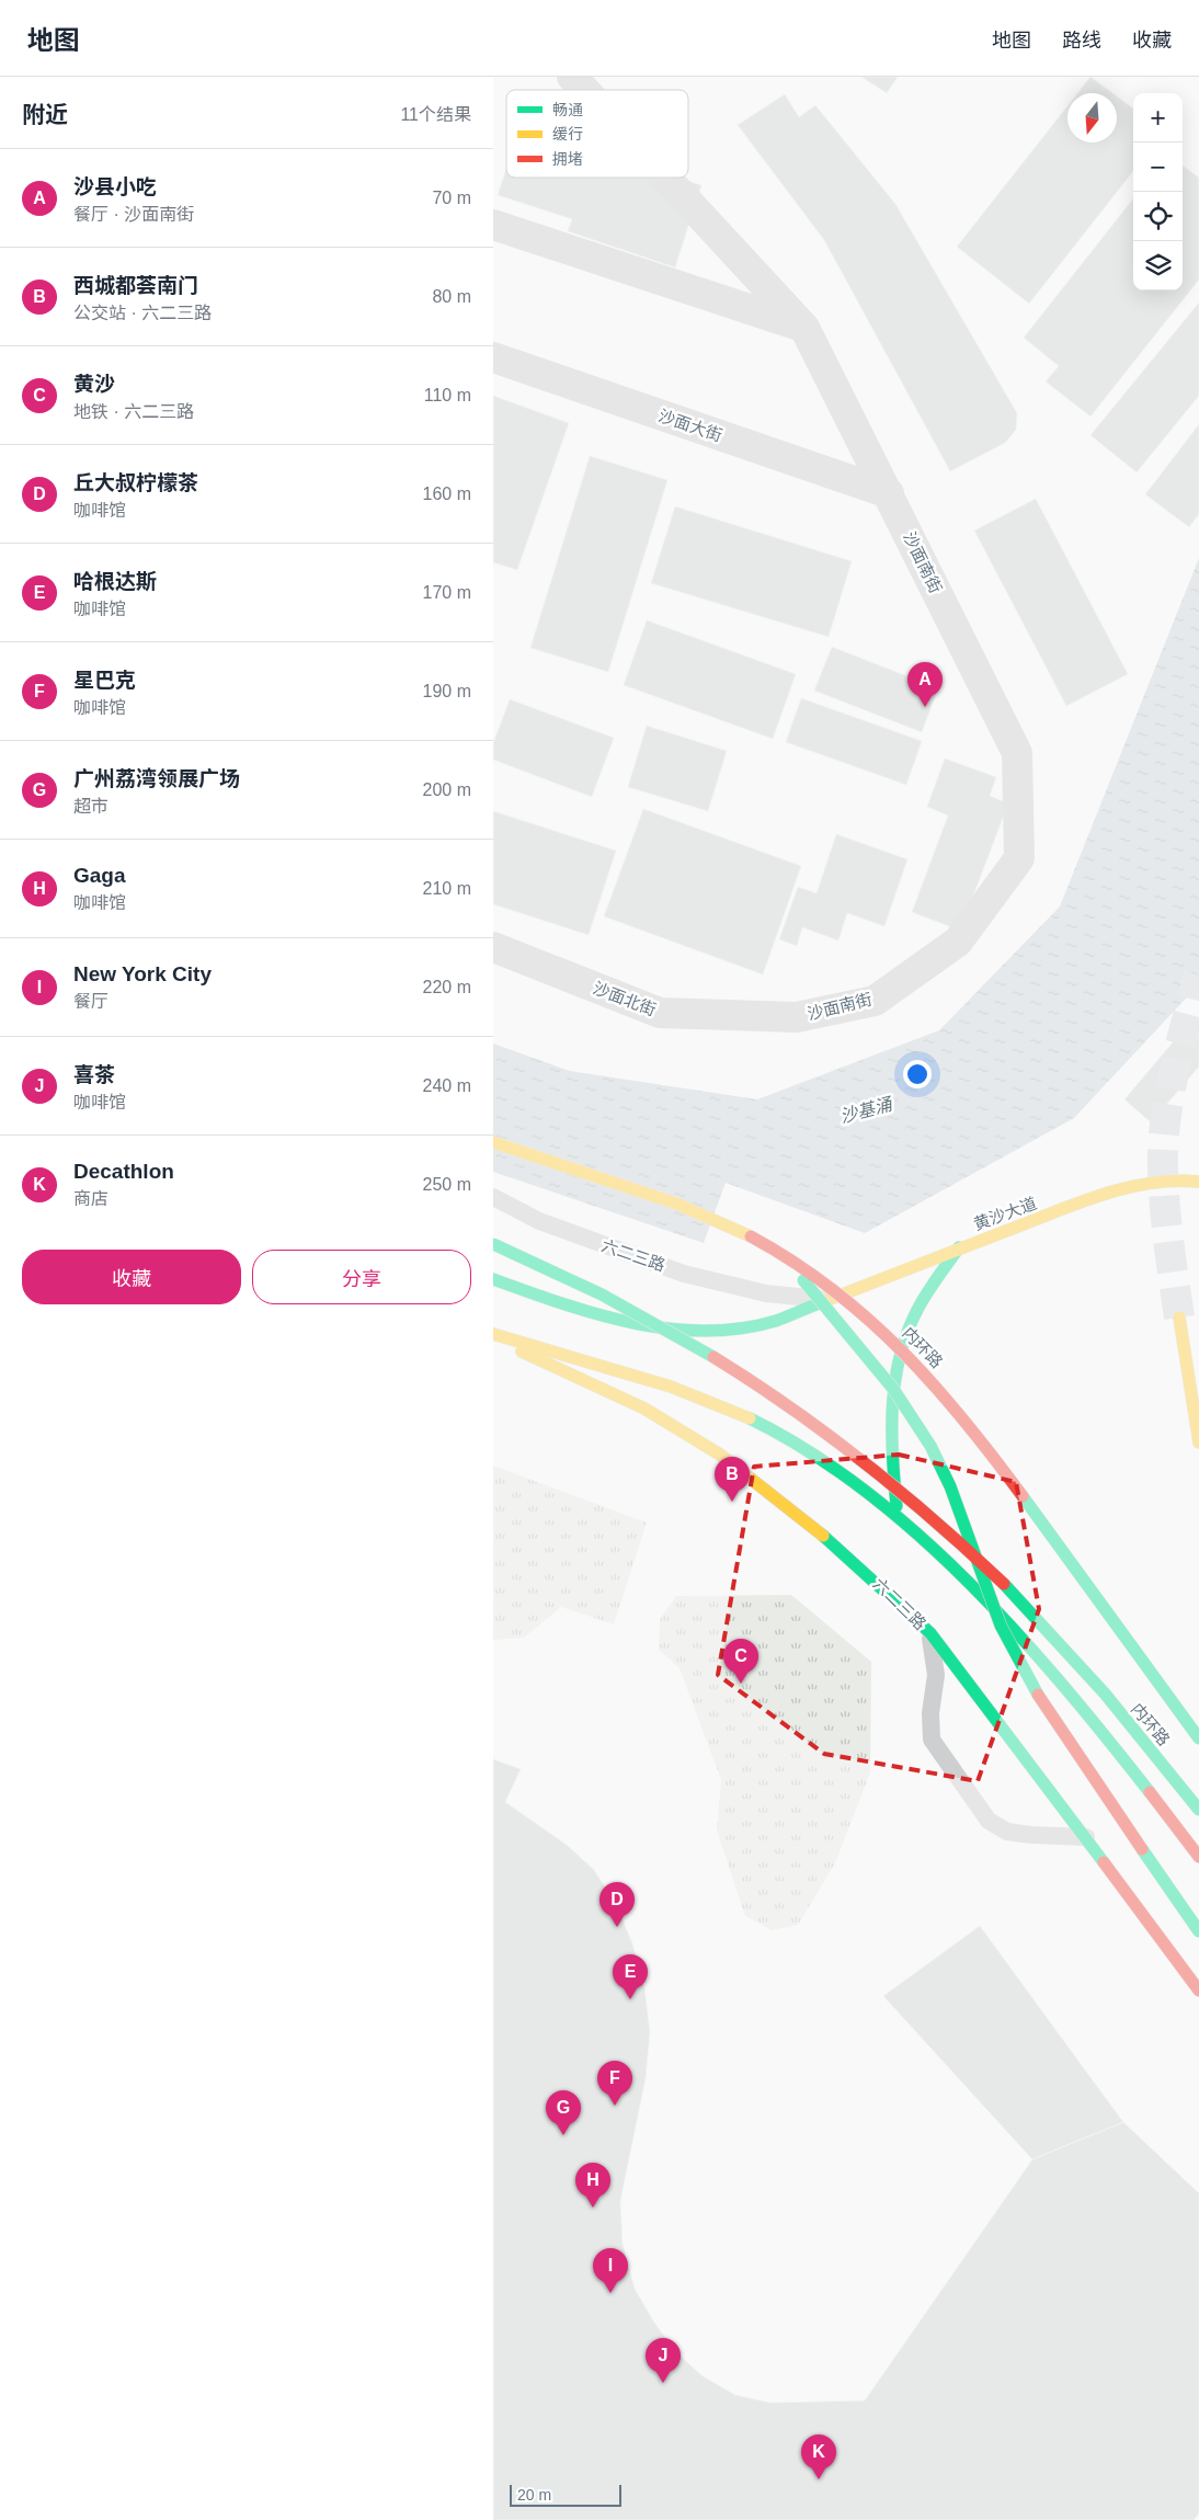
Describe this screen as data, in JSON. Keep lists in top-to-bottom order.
{
  "streets": {
    "main road": ["黄沙大道", "六二三路", "内环路"],
    "street": ["沙面大街", "沙面南街", "沙面北街"]
  },
  "crossings": [
    ["沙面大街", "沙面南街"],
    ["沙面南街", "沙面北街"],
    ["黄沙大道", "六二三路"]
  ],
  "water": ["沙基涌"],
  "legend": ["畅通", "缓行", "拥堵"],
  "scale_bar": "20 m",
  "north": "bottom",
  "page": {
    "header": "地图",
    "nav": ["地图", "路线", "收藏"],
    "heading": ["附近", "11个结果"],
    "map_buttons": ["+", "−"],
    "list": [
      {
        "mark": "A",
        "name": "沙县小吃",
        "note": "餐厅 · 沙面南街",
        "value": "70 m"
      },
      {
        "mark": "B",
        "name": "西城都荟南门",
        "note": "公交站 · 六二三路",
        "value": "80 m"
      },
      {
        "mark": "C",
        "name": "黄沙",
        "note": "地铁 · 六二三路",
        "value": "110 m"
      },
      {
        "mark": "D",
        "name": "丘大叔柠檬茶",
        "note": "咖啡馆",
        "value": "160 m"
      },
      {
        "mark": "E",
        "name": "哈根达斯",
        "note": "咖啡馆",
        "value": "170 m"
      },
      {
        "mark": "F",
        "name": "星巴克",
        "note": "咖啡馆",
        "value": "190 m"
      },
      {
        "mark": "G",
        "name": "广州荔湾领展广场",
        "note": "超市",
        "value": "200 m"
      },
      {
        "mark": "H",
        "name": "Gaga",
        "note": "咖啡馆",
        "value": "210 m"
      },
      {
        "mark": "I",
        "name": "New York City",
        "note": "餐厅",
        "value": "220 m"
      },
      {
        "mark": "J",
        "name": "喜茶",
        "note": "咖啡馆",
        "value": "240 m"
      },
      {
        "mark": "K",
        "name": "Decathlon",
        "note": "商店",
        "value": "250 m"
      }
    ],
    "pins": [
      "A",
      "B",
      "C",
      "D",
      "E",
      "F",
      "G",
      "H",
      "I",
      "J",
      "K"
    ],
    "buttons": ["收藏", "分享"],
    "scale": "20 m"
  }
}
